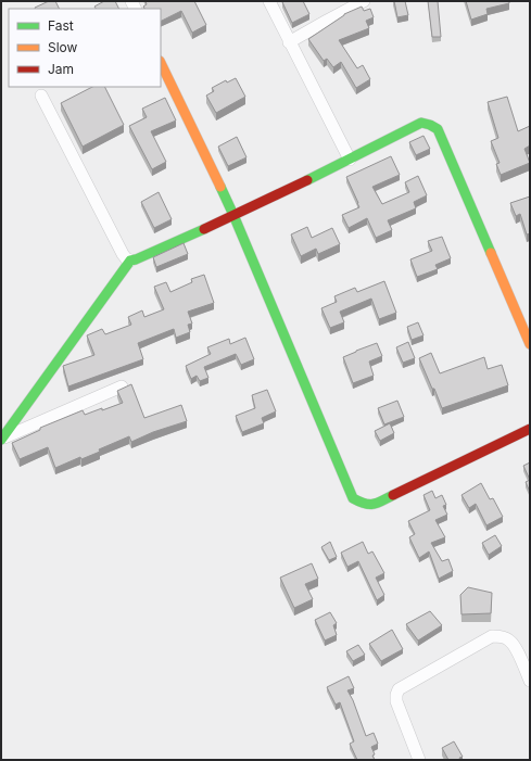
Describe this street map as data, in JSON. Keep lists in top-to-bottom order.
{
  "legend": ["Fast", "Slow", "Jam"]
}
